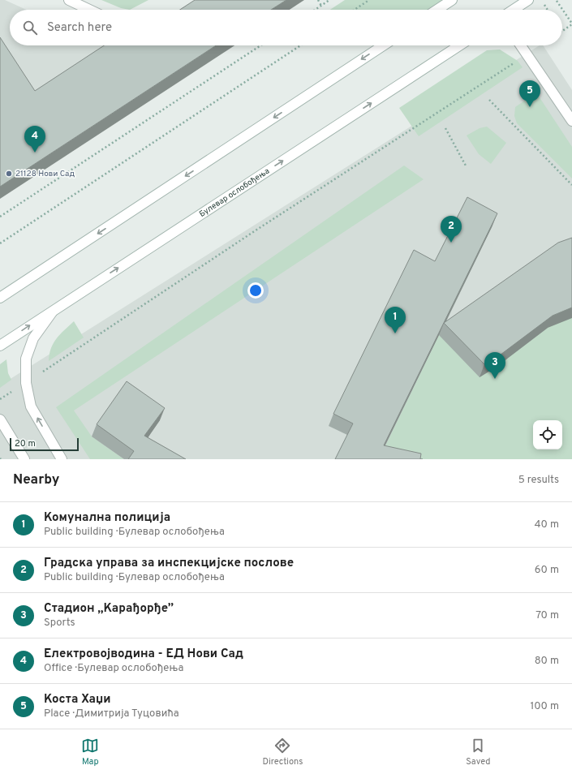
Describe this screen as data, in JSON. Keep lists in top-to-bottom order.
{
  "streets": {
    "main road": ["Булевар ослобођења"]
  },
  "places": ["21128 Нови Сад"],
  "scale_bar": "20 m",
  "page": {
    "search": "Search here",
    "pins": [
      "5",
      "4",
      "2",
      "1",
      "3"
    ],
    "scale": "20 m",
    "heading": ["Nearby", "5 results"],
    "list": [
      {
        "mark": "1",
        "name": "Комунална полиција",
        "note": "Public building · Булевар ослобођења",
        "value": "40 m"
      },
      {
        "mark": "2",
        "name": "Градска управа за инспекцијске послове",
        "note": "Public building · Булевар ослобођења",
        "value": "60 m"
      },
      {
        "mark": "3",
        "name": "Стадион „Карађорђе”",
        "note": "Sports",
        "value": "70 m"
      },
      {
        "mark": "4",
        "name": "Електровојводина - ЕД Нови Сад",
        "note": "Office · Булевар ослобођења",
        "value": "80 m"
      },
      {
        "mark": "5",
        "name": "Коста Хаџи",
        "note": "Place · Димитрија Туцовића",
        "value": "100 m"
      }
    ],
    "nav": ["Map", "Directions", "Saved"]
  }
}
